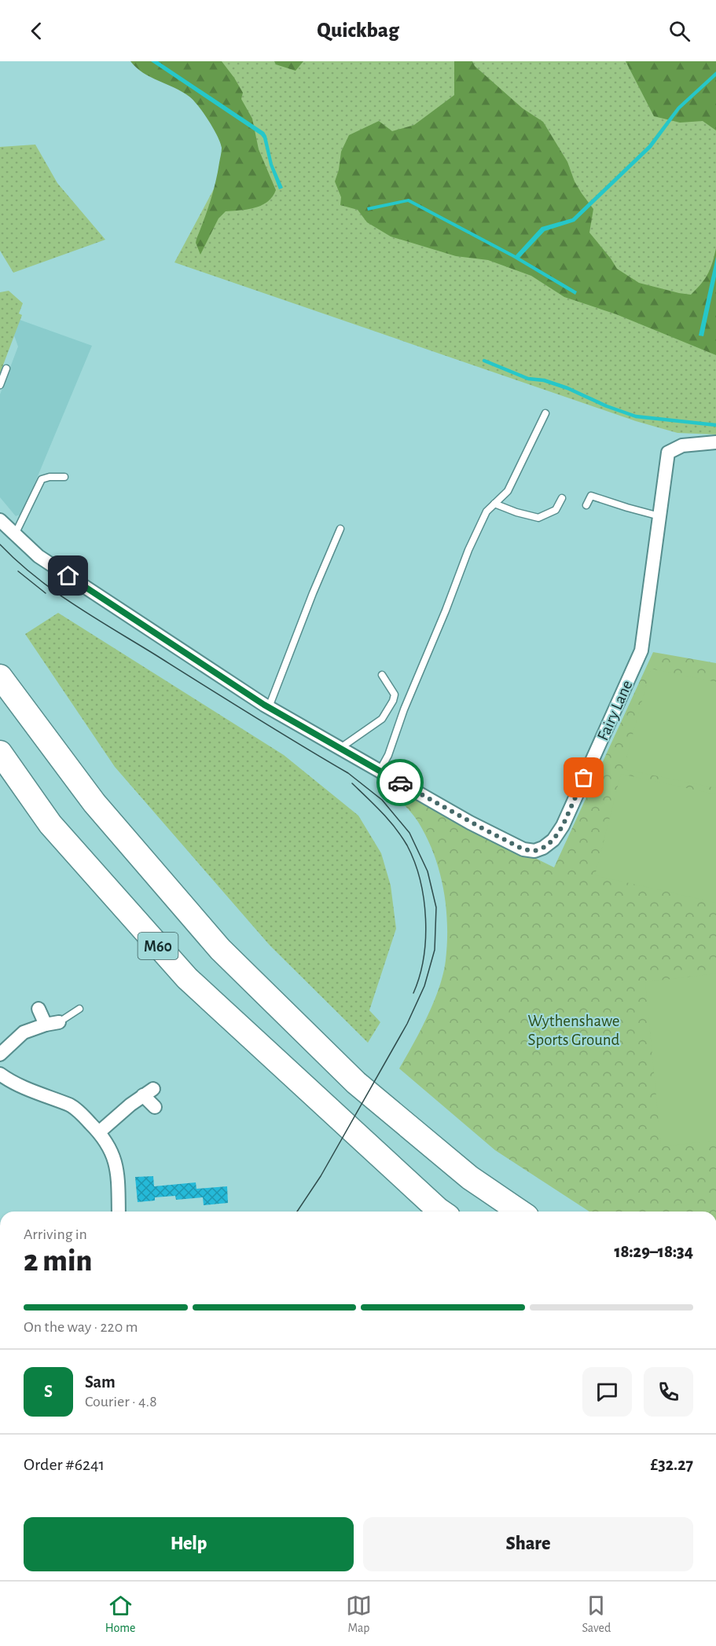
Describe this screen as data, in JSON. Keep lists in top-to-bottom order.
{
  "streets": {
    "highway": ["M60"],
    "street": ["Fairy Lane"]
  },
  "parks": ["Wythenshawe Sports Ground"],
  "page": {
    "header": "Quickbag",
    "heading": ["2 min", "Arriving in", "18:29–18:34"],
    "panel": [
      "Sam",
      "Courier · 4.8",
      "Order #6241",
      "£32.27"
    ],
    "bar": "On the way · 220 m",
    "round": "S",
    "buttons": ["Help", "Share"],
    "tabs": ["Home", "Map", "Saved"]
  }
}
